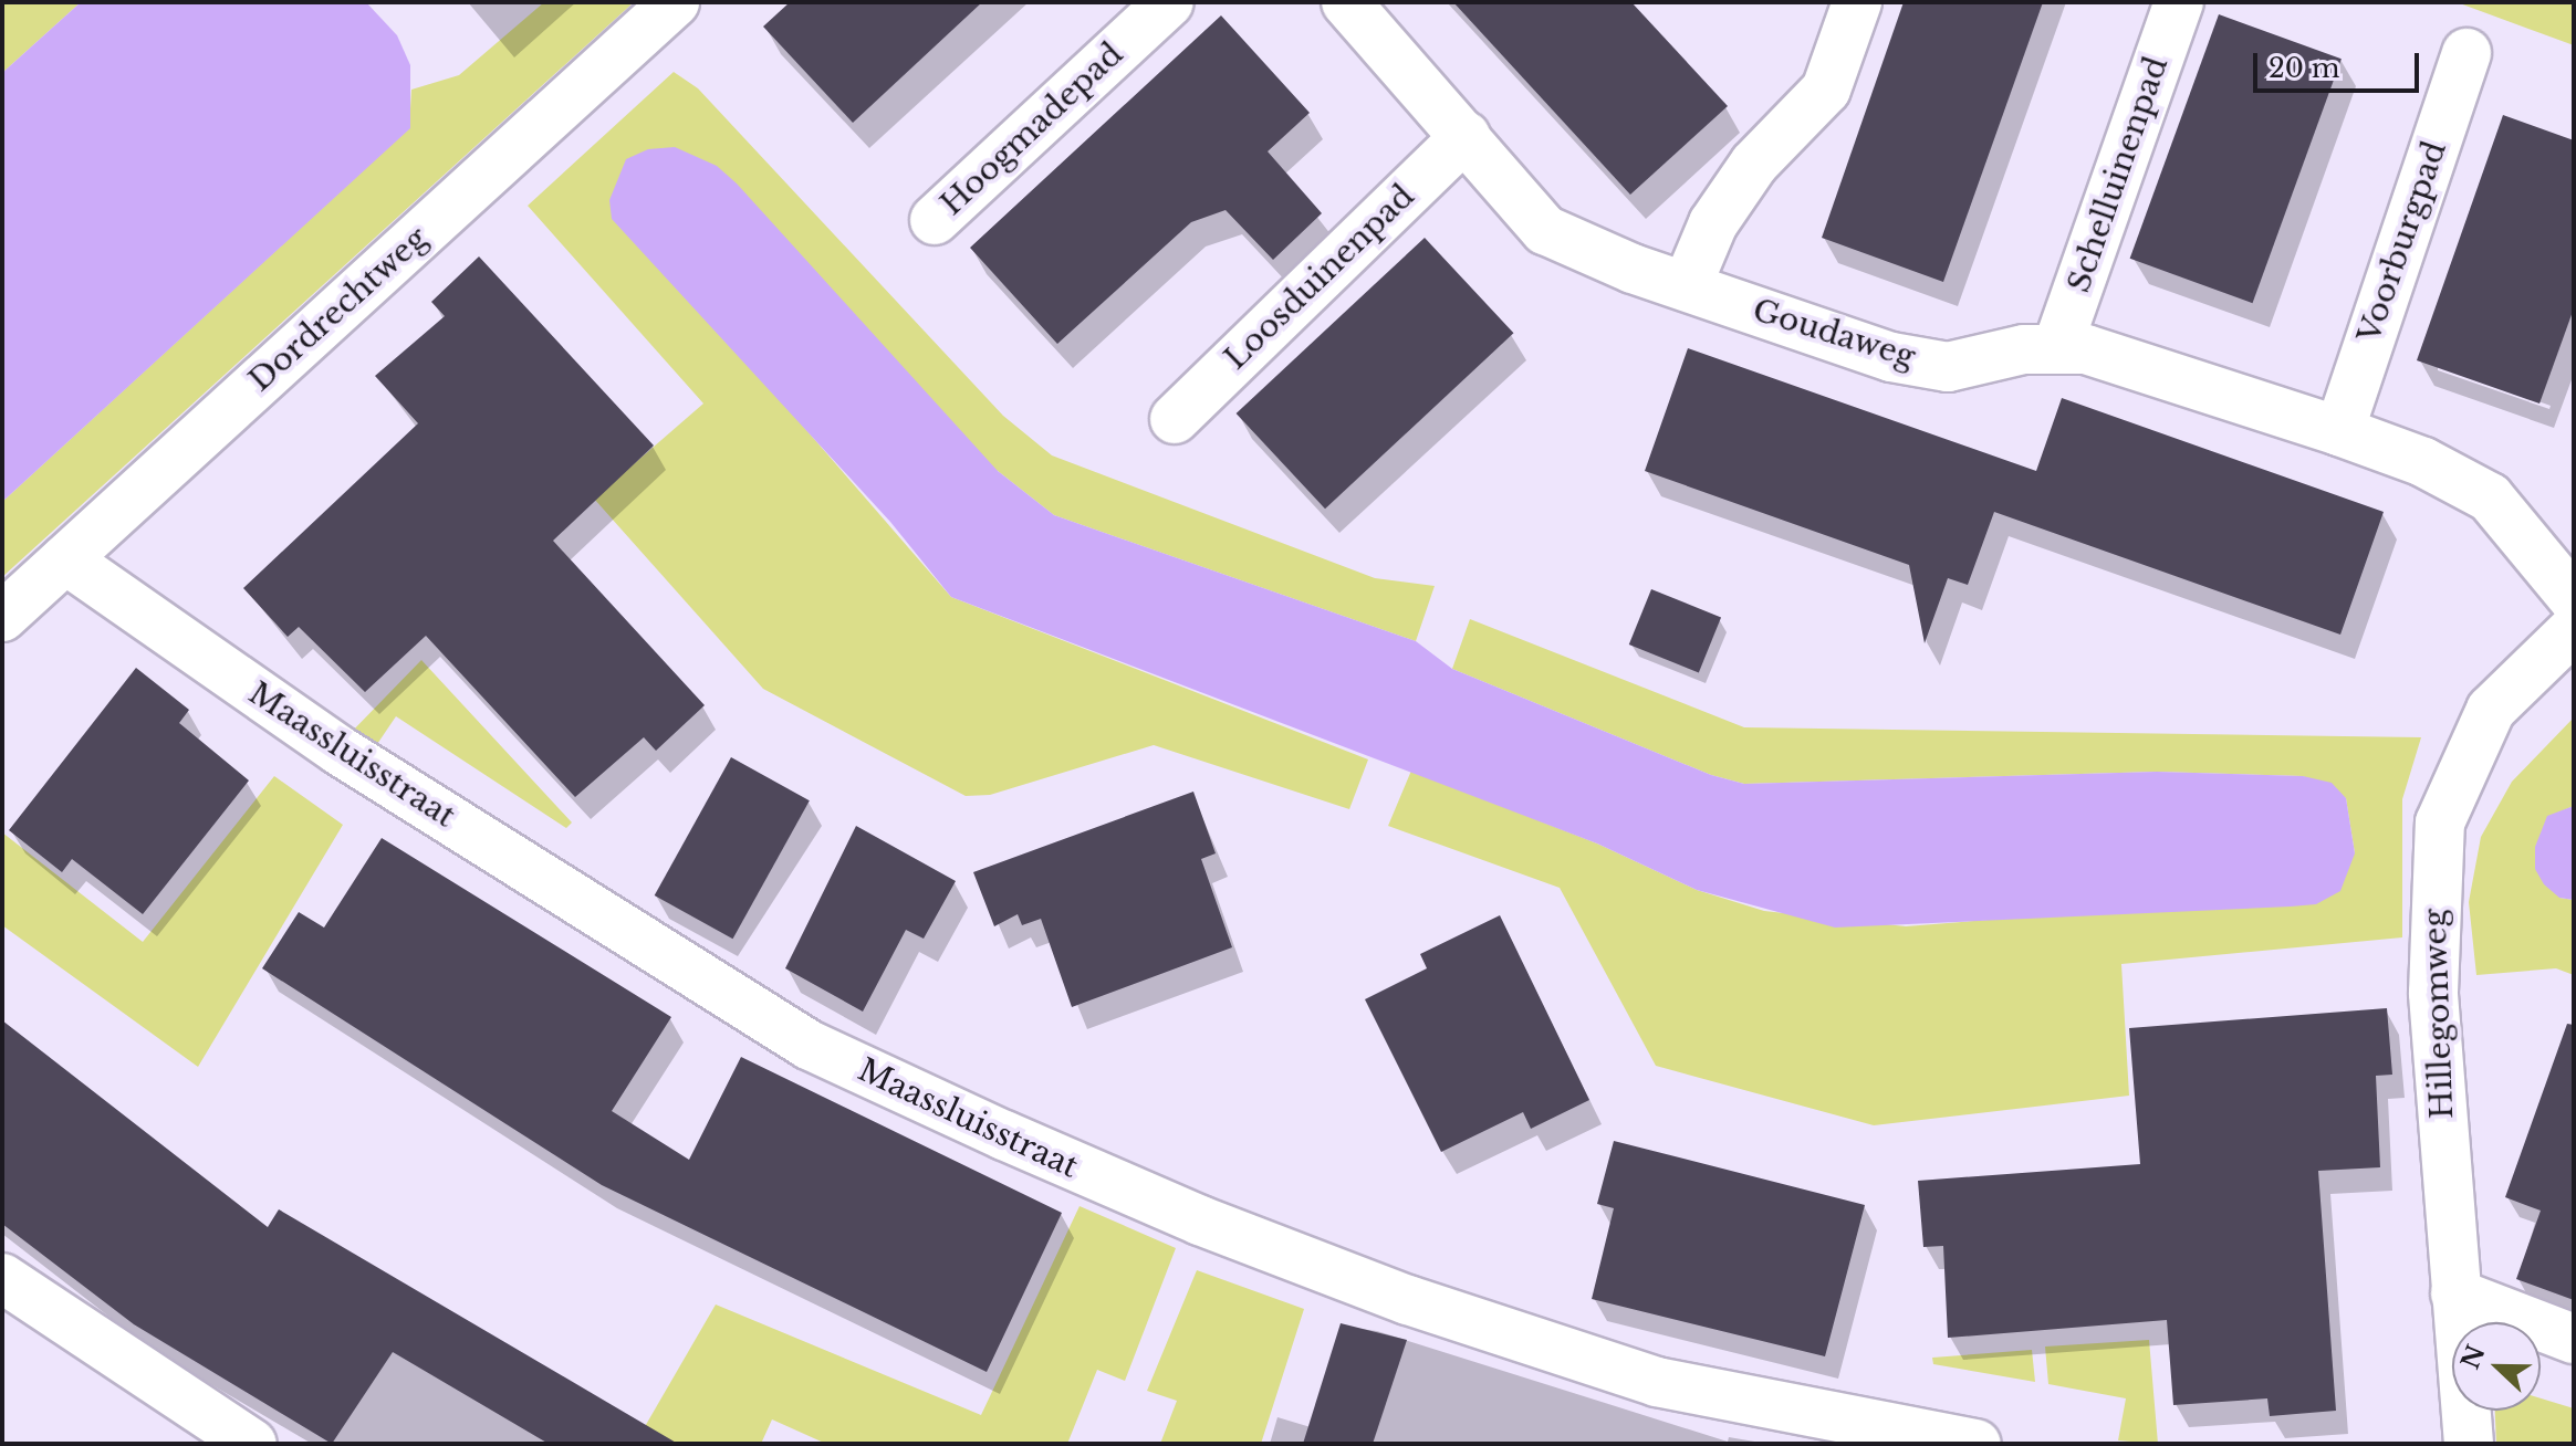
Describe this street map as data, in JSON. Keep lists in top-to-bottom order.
{
  "streets": {
    "street": [
      "Hoogmadepad",
      "Schelluinenpad",
      "Voorburgpad",
      "Loosduinenpad",
      "Dordrechtweg",
      "Goudaweg",
      "Maassluisstraat",
      "Hillegomweg"
    ]
  },
  "crossings": [
    ["Schelluinenpad", "Goudaweg"],
    ["Voorburgpad", "Goudaweg"],
    ["Loosduinenpad", "Goudaweg"],
    ["Dordrechtweg", "Maassluisstraat"]
  ],
  "scale_bar": "20 m",
  "north": "left"
}
